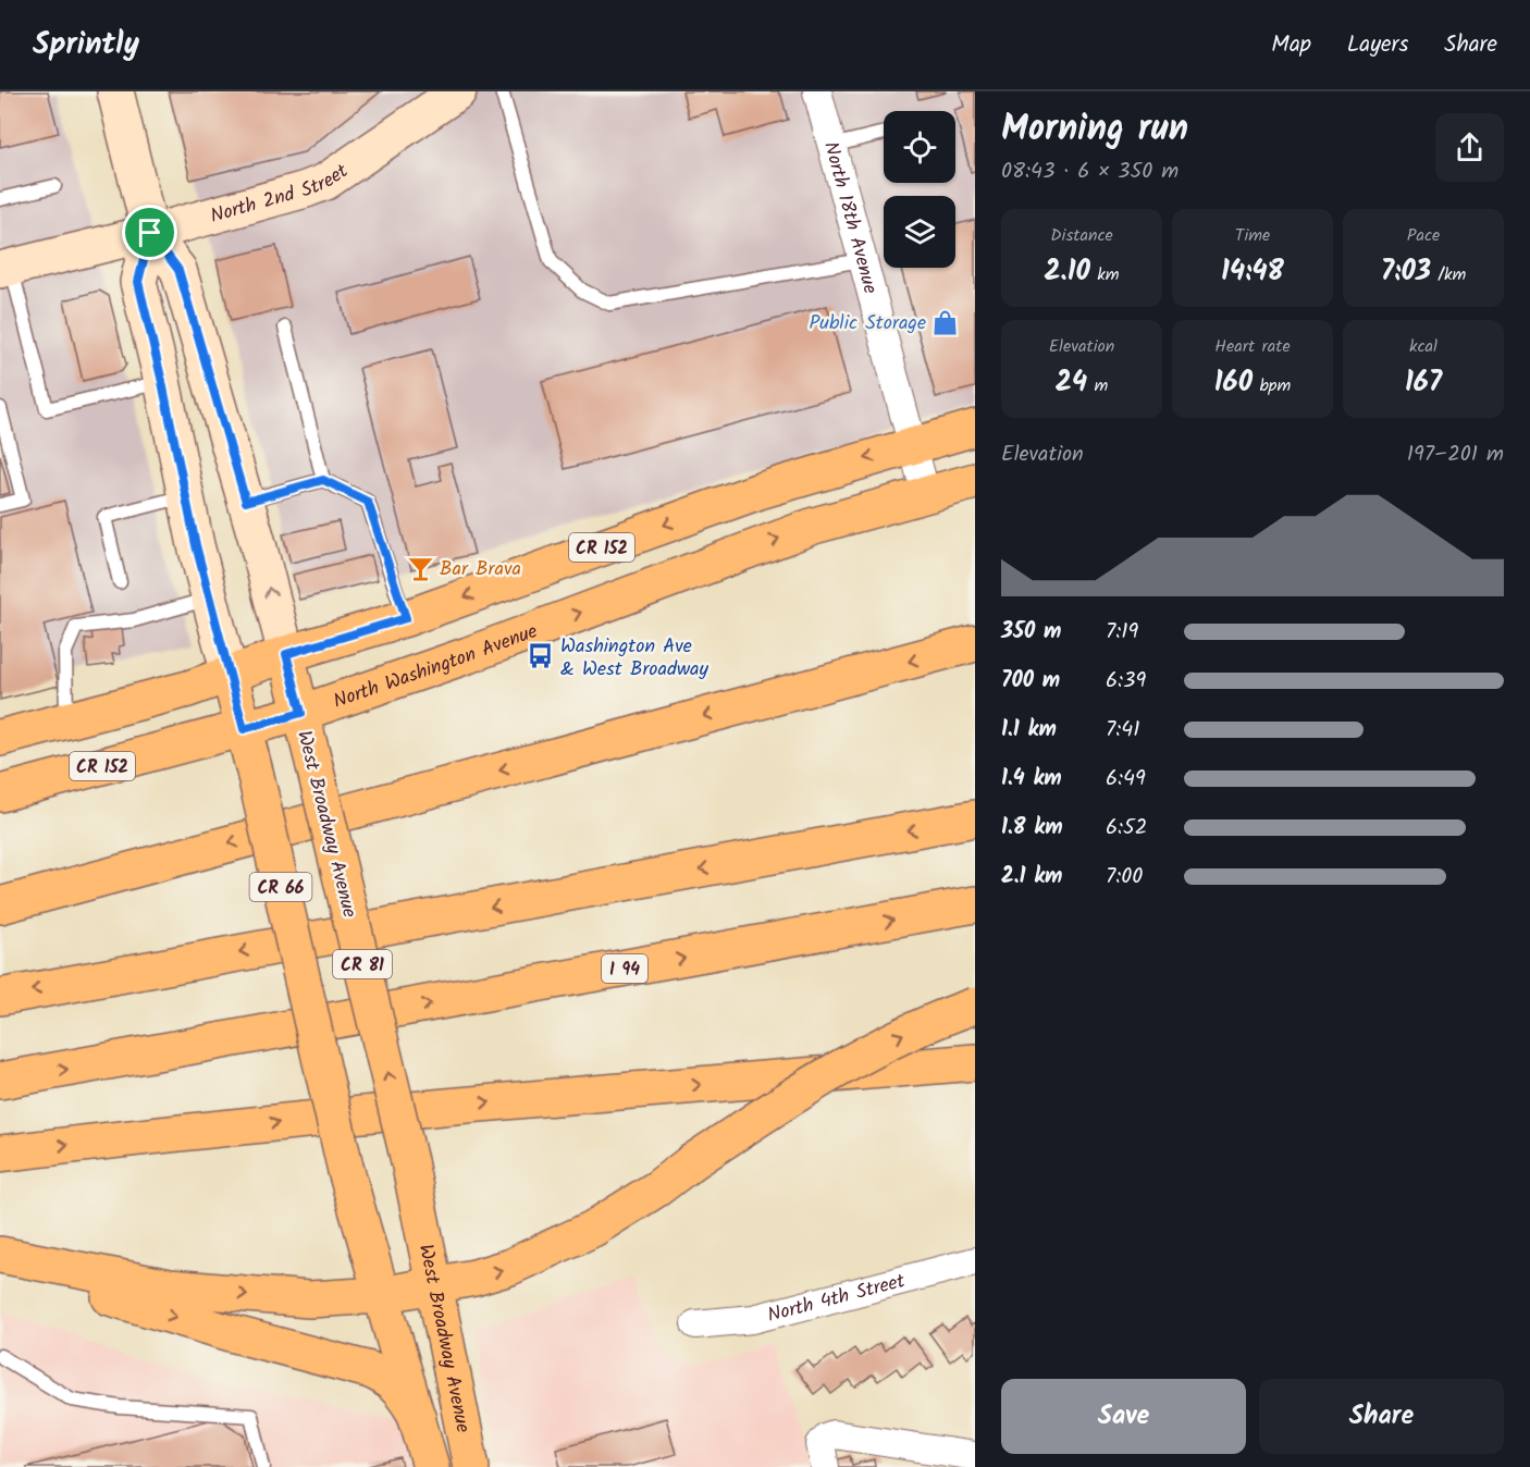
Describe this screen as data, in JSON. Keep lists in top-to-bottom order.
{
  "streets": {
    "main road": [
      "North 2nd Street",
      "CR 152",
      "North Washington Avenue",
      "West Broadway Avenue",
      "CR 66",
      "CR 81",
      "I 94"
    ],
    "street": ["North 18th Avenue", "North 4th Street"]
  },
  "crossings": [
    ["North 2nd Street", "West Broadway Avenue"],
    ["North 18th Avenue", "North Washington Avenue"],
    ["North Washington Avenue", "West Broadway Avenue"]
  ],
  "places": {
    "shop": ["Public Storage"],
    "bar": ["Bar Brava"],
    "bus stop": ["Washington Ave & West Broadway"]
  },
  "page": {
    "header": "Sprintly",
    "nav": ["Map", "Layers", "Share"],
    "heading": ["Morning run", "08:43 · 6 × 350 m"],
    "stats": [
      ["Distance", "2.10 km"],
      ["Time", "14:48"],
      ["Pace", "7:03 /km"],
      ["Elevation", "24 m"],
      ["Heart rate", "160 bpm"],
      ["kcal", "167"]
    ],
    "chart": ["Elevation", "197–201 m"],
    "list": [
      {
        "name": "350 m",
        "note": "7:19"
      },
      {
        "name": "700 m",
        "note": "6:39"
      },
      {
        "name": "1.1 km",
        "note": "7:41"
      },
      {
        "name": "1.4 km",
        "note": "6:49"
      },
      {
        "name": "1.8 km",
        "note": "6:52"
      },
      {
        "name": "2.1 km",
        "note": "7:00"
      }
    ],
    "buttons": ["Save", "Share"]
  }
}
